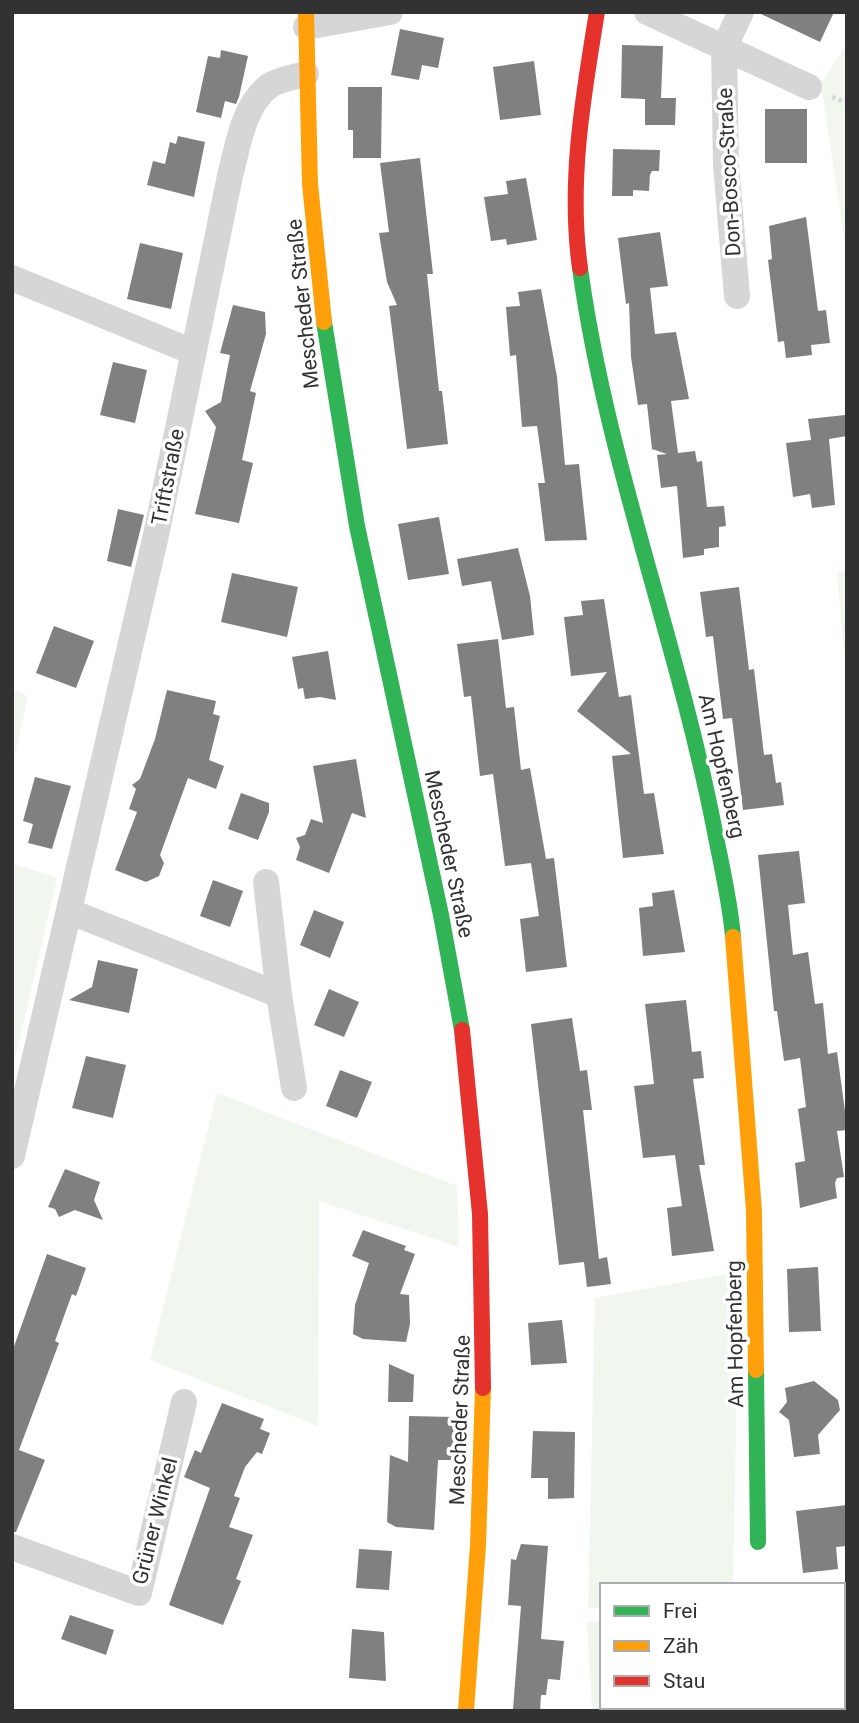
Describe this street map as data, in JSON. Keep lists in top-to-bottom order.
{
  "streets": {
    "street": [
      "Don-Bosco-Straße",
      "Mescheder Straße",
      "Triftstraße",
      "Am Hopfenberg",
      "Grüner Winkel"
    ]
  },
  "crossings": [
    ["Mescheder Straße", "Triftstraße"]
  ],
  "legend": ["Frei", "Zäh", "Stau"]
}
